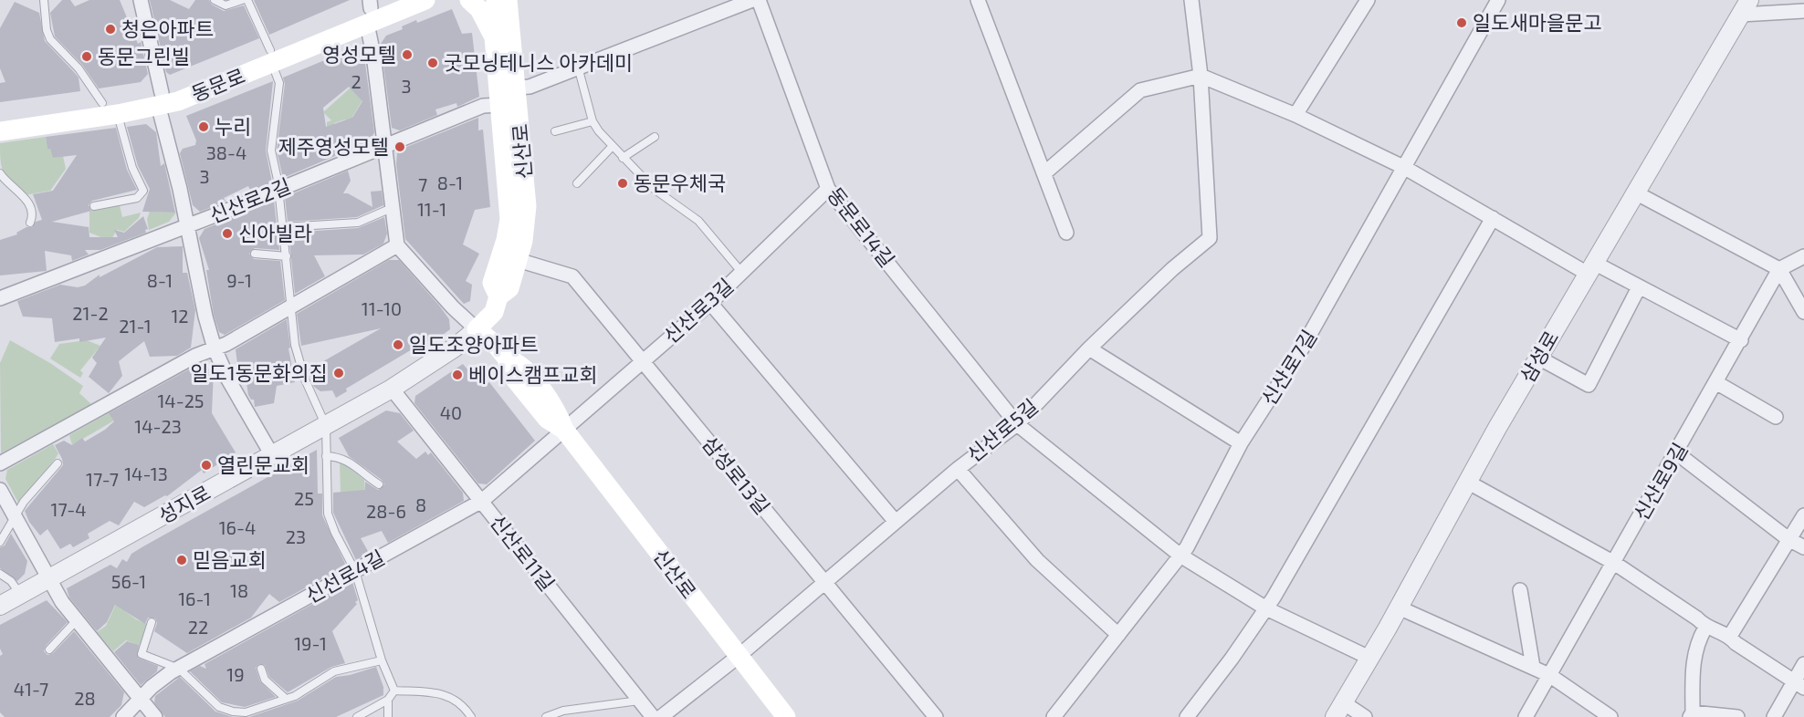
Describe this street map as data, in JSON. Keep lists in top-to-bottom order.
{
  "streets": {
    "main road": ["동문로", "신산로"],
    "street": [
      "신산로2길",
      "동문로14길",
      "신산로3길",
      "삼성로",
      "신산로7길",
      "신산로5길",
      "삼성로13길",
      "신산로9길",
      "성지로",
      "신산로11길",
      "신선로4길"
    ]
  },
  "crossings": [
    ["신산로", "신산로2길"],
    ["신산로", "신산로3길"],
    ["신산로", "신산로5길"],
    ["신산로", "삼성로13길"],
    ["신산로", "성지로"],
    ["신산로", "신선로4길"],
    ["동문로14길", "신산로3길"],
    ["동문로14길", "삼성로"],
    ["동문로14길", "신산로7길"],
    ["동문로14길", "신산로5길"],
    ["신산로3길", "삼성로13길"],
    ["신산로3길", "신선로4길"],
    ["신산로5길", "삼성로13길"],
    ["성지로", "신산로11길"],
    ["신산로11길", "신선로4길"]
  ],
  "places": [
    "일도새마을문고",
    "청은아파트",
    "영성모텔",
    "동문그린빌",
    "굿모닝테니스 아카데미",
    "누리",
    "제주영성모텔",
    "동문우체국",
    "신아빌라",
    "일도조양아파트",
    "일도1동문화의집",
    "베이스캠프교회",
    "열린문교회",
    "믿음교회"
  ],
  "house_numbers": [
    "2",
    "3",
    "38-4",
    "3",
    "8-1",
    "7",
    "11-1",
    "8-1",
    "9-1",
    "11-10",
    "21-2",
    "12",
    "21-1",
    "14-25",
    "40",
    "14-23",
    "14-13",
    "17-7",
    "25",
    "8",
    "17-4",
    "28-6",
    "16-4",
    "23",
    "56-1",
    "18",
    "16-1",
    "22",
    "19-1",
    "19",
    "41-7",
    "28"
  ]
}
